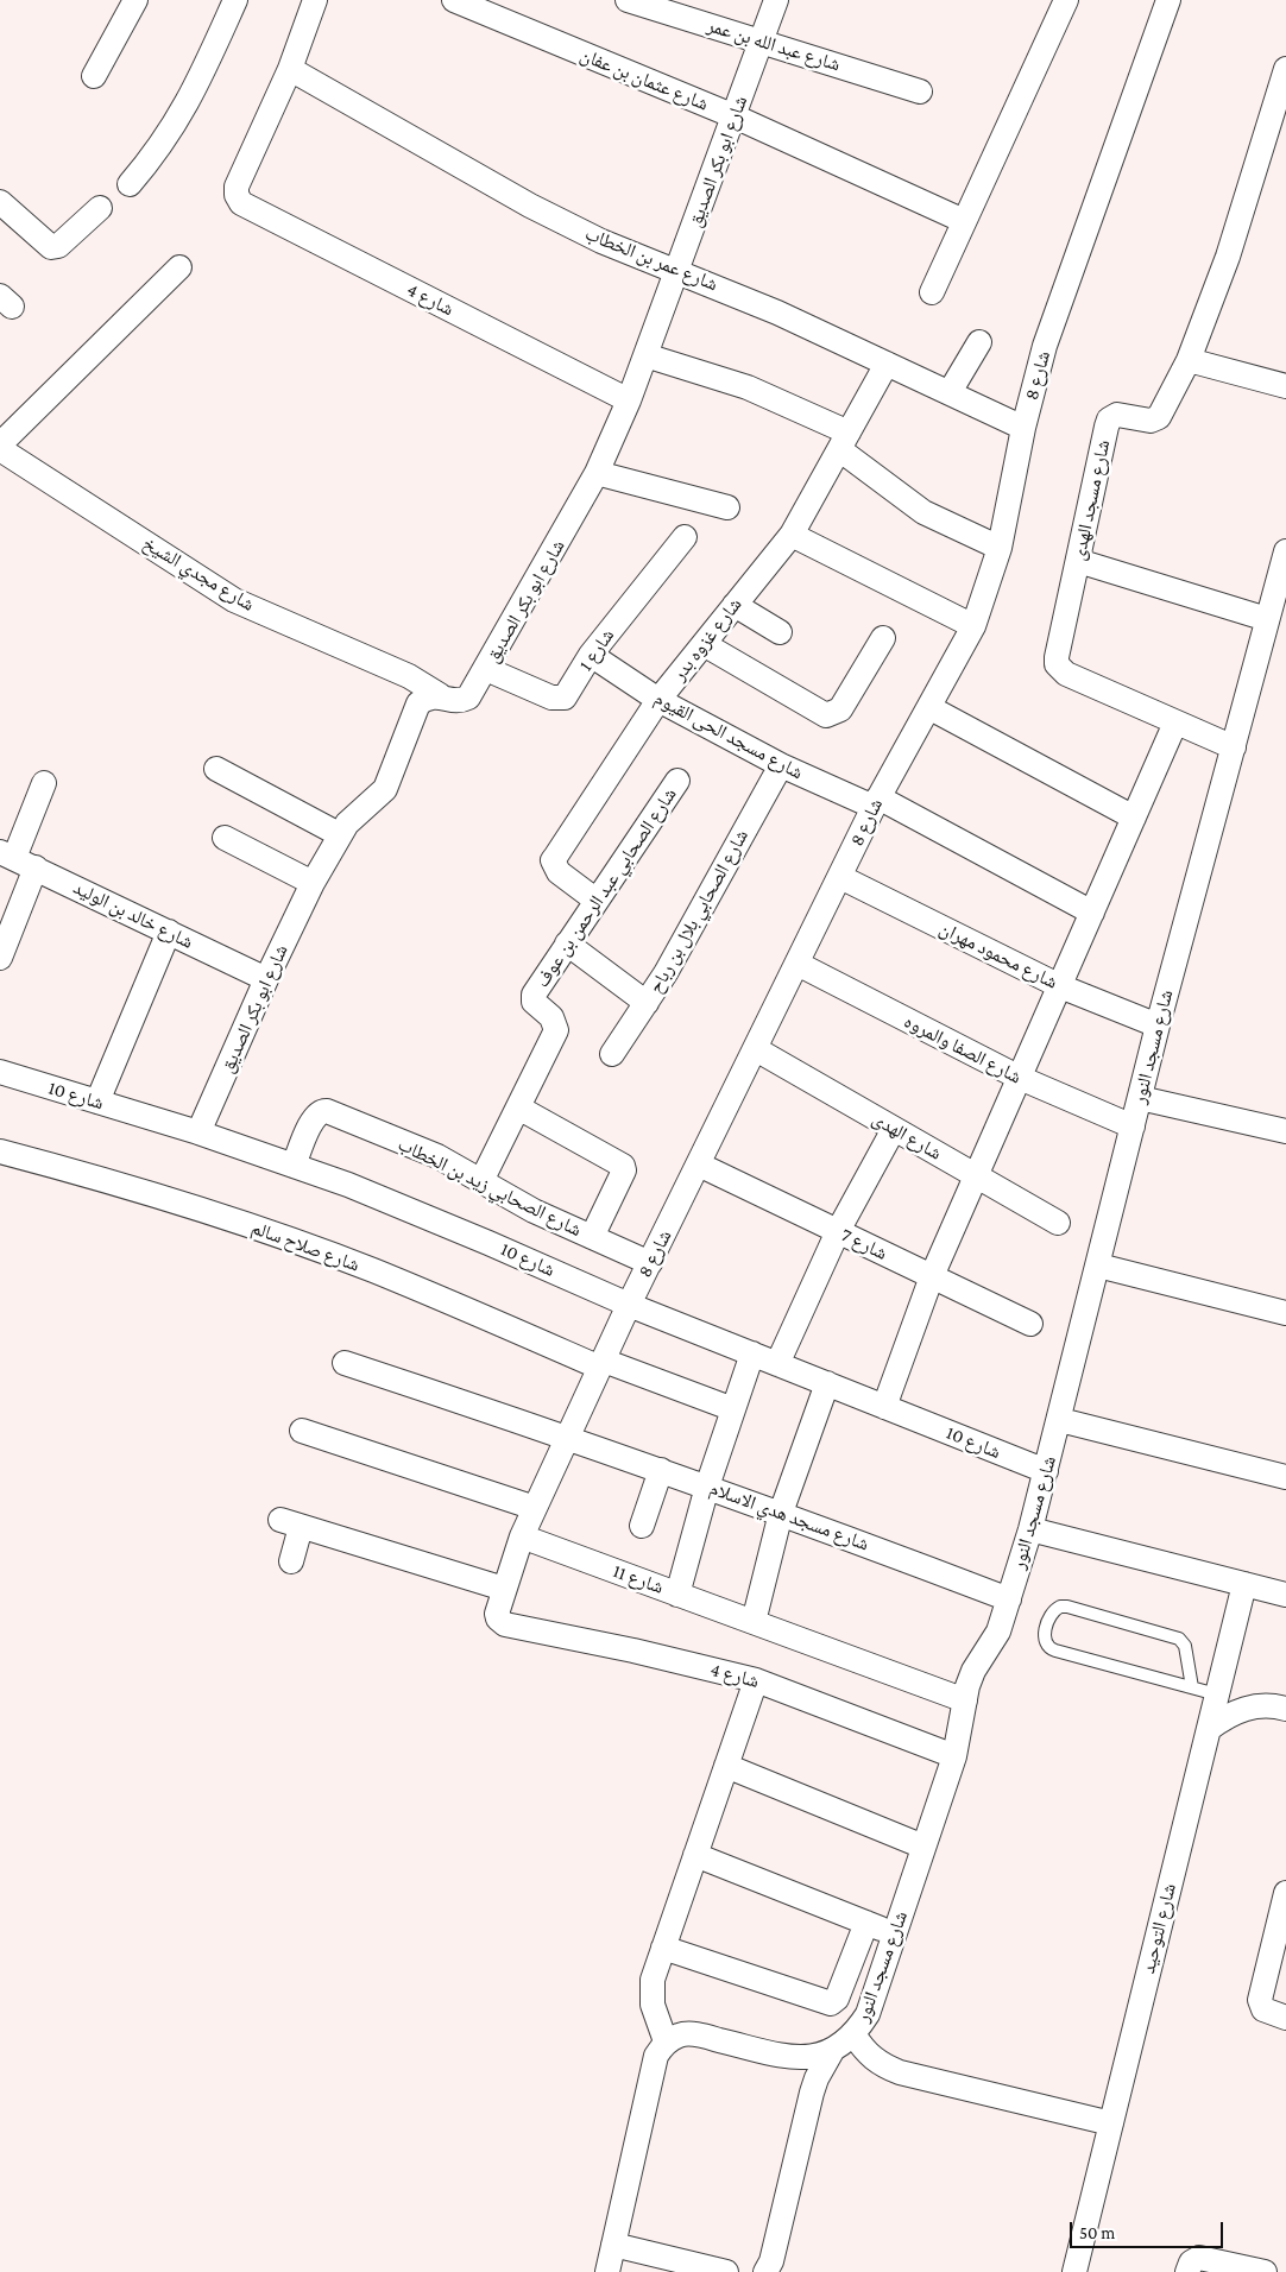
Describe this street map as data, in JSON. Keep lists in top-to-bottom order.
{
  "streets": {
    "street": [
      "شارع عبد الله بن عمر",
      "شارع عثمان بن عفان",
      "شارع ابو بكر الصديق",
      "شارع عمر بن الخطاب",
      "شارع 4",
      "شارع 8",
      "شارع مسجد الهدى",
      "شارع مجدي الشيخ",
      "شارع غزوه بدر",
      "شارع 1",
      "شارع مسجد الحى القيوم",
      "شارع الصحابي عبد الرحمن بن عوف",
      "شارع الصحابي بلال بن رباح",
      "شارع خالد بن الوليد",
      "شارع محمود مهران",
      "شارع مسجد النور",
      "شارع الصفا والمروه",
      "شارع 10",
      "شارع الهدى",
      "شارع الصحابي زيد بن الخطاب",
      "شارع 7",
      "شارع صلاح سالم",
      "شارع مسجد هدي الاسلام",
      "شارع 11",
      "شارع التوحيد"
    ]
  },
  "crossings": [
    ["شارع عبد الله بن عمر", "شارع ابو بكر الصديق"],
    ["شارع عثمان بن عفان", "شارع ابو بكر الصديق"],
    ["شارع ابو بكر الصديق", "شارع عمر بن الخطاب"],
    ["شارع ابو بكر الصديق", "شارع 4"],
    ["شارع ابو بكر الصديق", "شارع مجدي الشيخ"],
    ["شارع ابو بكر الصديق", "شارع 1"],
    ["شارع ابو بكر الصديق", "شارع خالد بن الوليد"],
    ["شارع ابو بكر الصديق", "شارع 10"],
    ["شارع عمر بن الخطاب", "شارع 4"],
    ["شارع عمر بن الخطاب", "شارع 8"],
    ["شارع عمر بن الخطاب", "شارع غزوه بدر"],
    ["شارع 4", "شارع 8"],
    ["شارع 4", "شارع مسجد النور"],
    ["شارع 8", "شارع مسجد الحى القيوم"],
    ["شارع 8", "شارع محمود مهران"],
    ["شارع 8", "شارع الصفا والمروه"],
    ["شارع 8", "شارع 10"],
    ["شارع 8", "شارع الهدى"],
    ["شارع 8", "شارع الصحابي زيد بن الخطاب"],
    ["شارع 8", "شارع 7"],
    ["شارع 8", "شارع صلاح سالم"],
    ["شارع 8", "شارع مسجد هدي الاسلام"],
    ["شارع 8", "شارع 11"],
    ["شارع مسجد الهدى", "شارع مسجد النور"],
    ["شارع غزوه بدر", "شارع مسجد الحى القيوم"],
    ["شارع غزوه بدر", "شارع الصحابي عبد الرحمن بن عوف"],
    ["شارع 1", "شارع مسجد الحى القيوم"],
    ["شارع مسجد الحى القيوم", "شارع الصحابي بلال بن رباح"],
    ["شارع الصحابي عبد الرحمن بن عوف", "شارع الصحابي زيد بن الخطاب"],
    ["شارع محمود مهران", "شارع مسجد النور"],
    ["شارع مسجد النور", "شارع الصفا والمروه"],
    ["شارع مسجد النور", "شارع 10"],
    ["شارع مسجد النور", "شارع مسجد هدي الاسلام"],
    ["شارع مسجد النور", "شارع 11"],
    ["شارع 10", "شارع الصحابي زيد بن الخطاب"]
  ],
  "scale_bar": "50 m"
}
